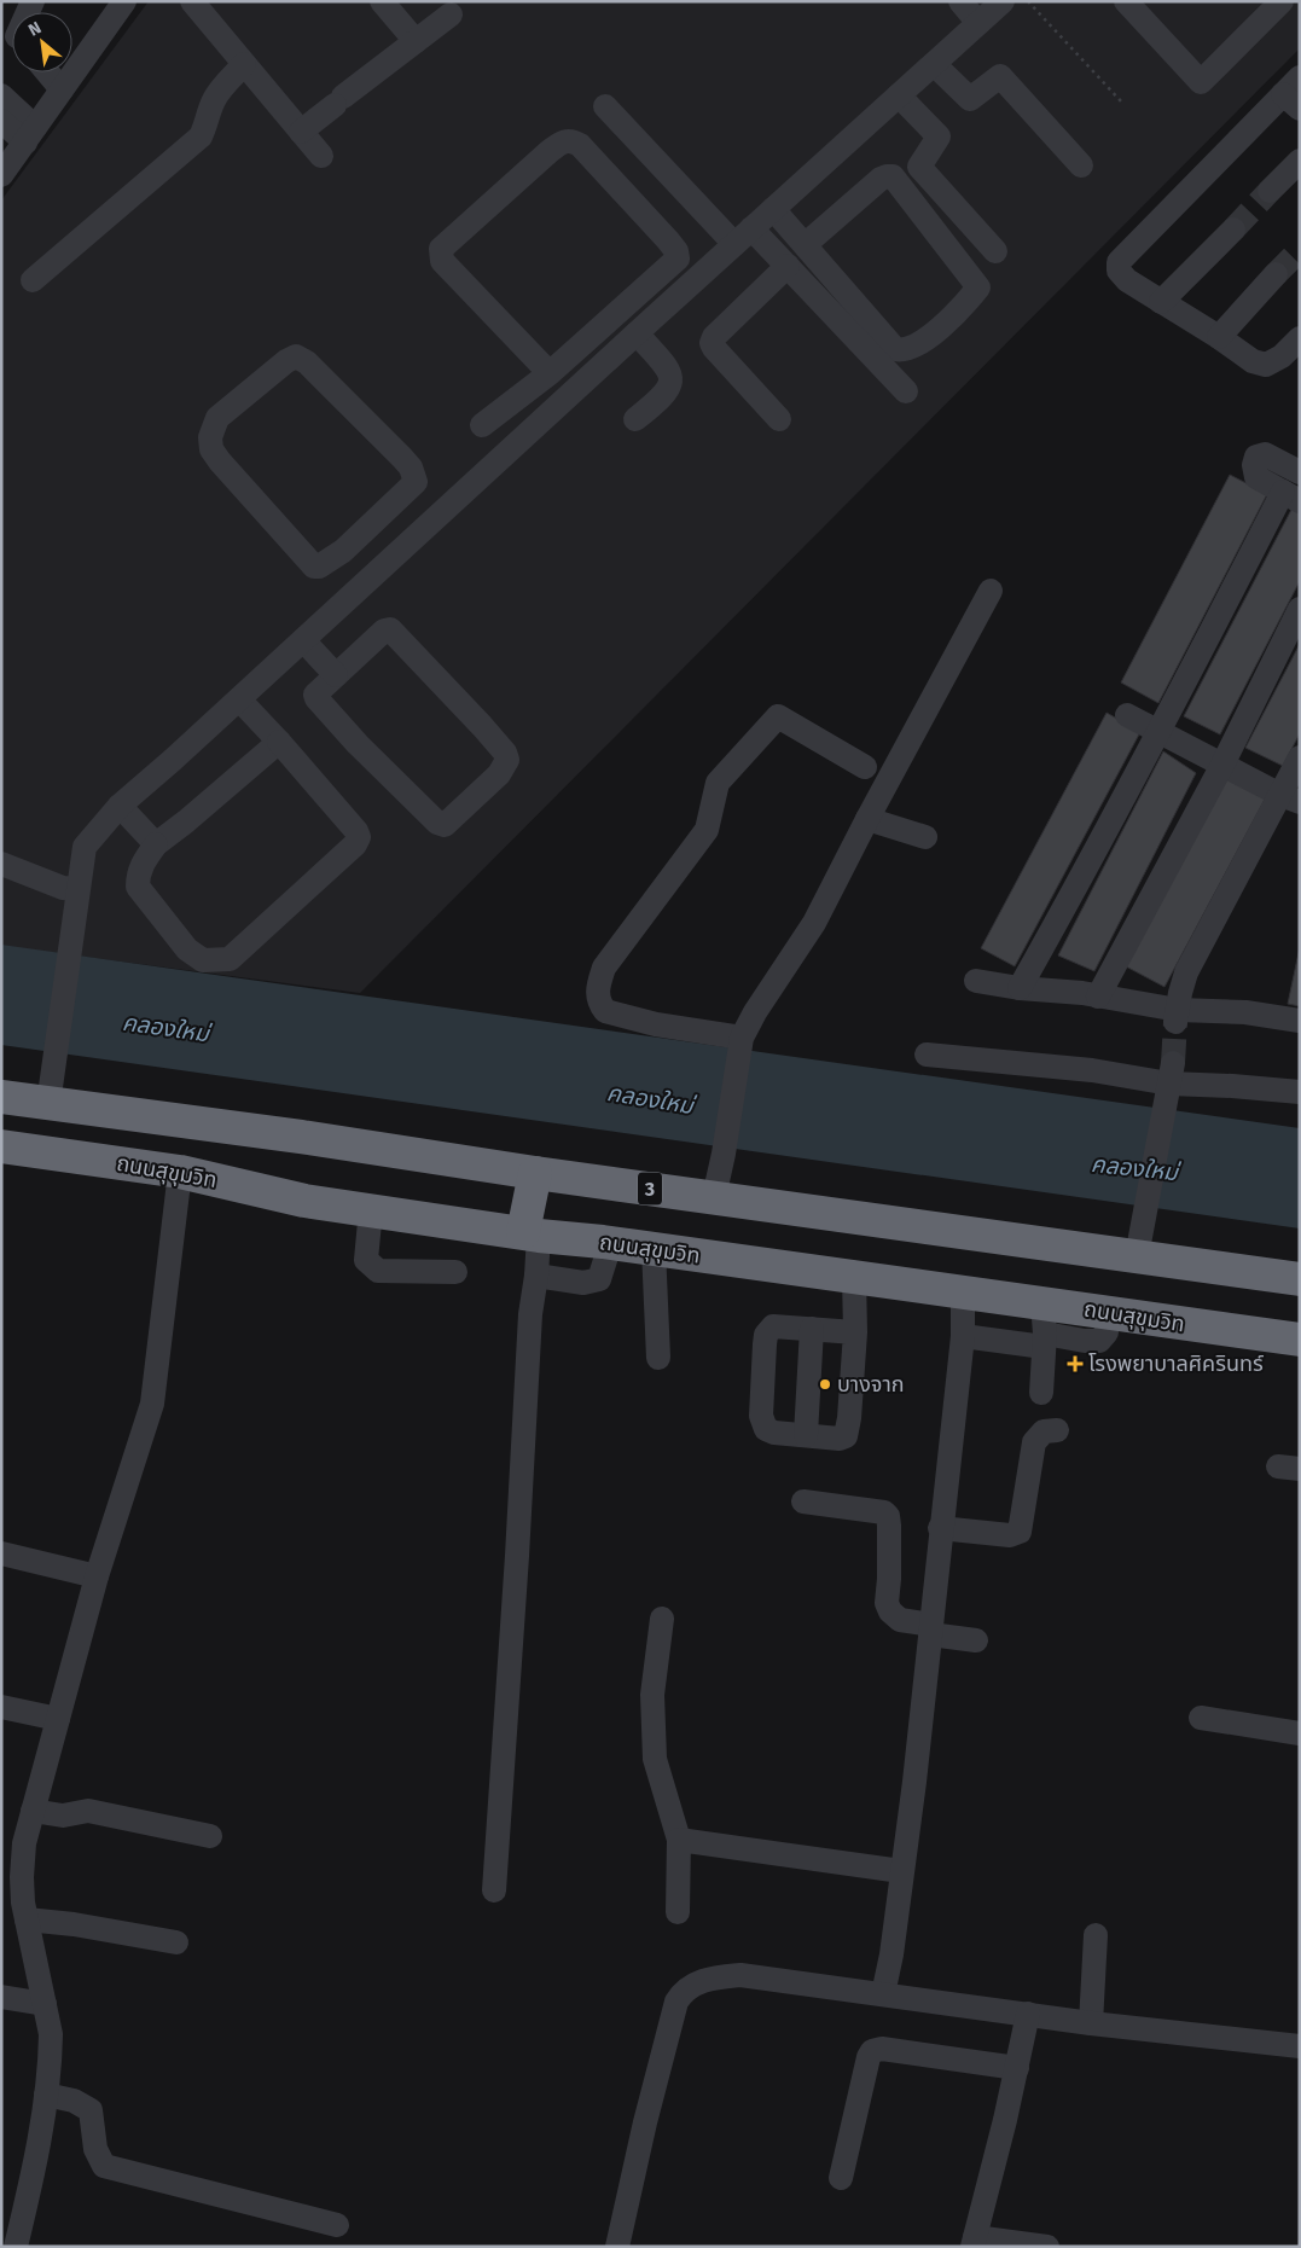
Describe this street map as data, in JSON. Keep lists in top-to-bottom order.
{
  "streets": {
    "highway": ["ถนนสุขุมวิท", "3"]
  },
  "water": ["คลองใหม่"],
  "places": {
    "health": ["โรงพยาบาลศิครินทร์"],
    "other": ["บางจาก"]
  },
  "north": "top left"
}
